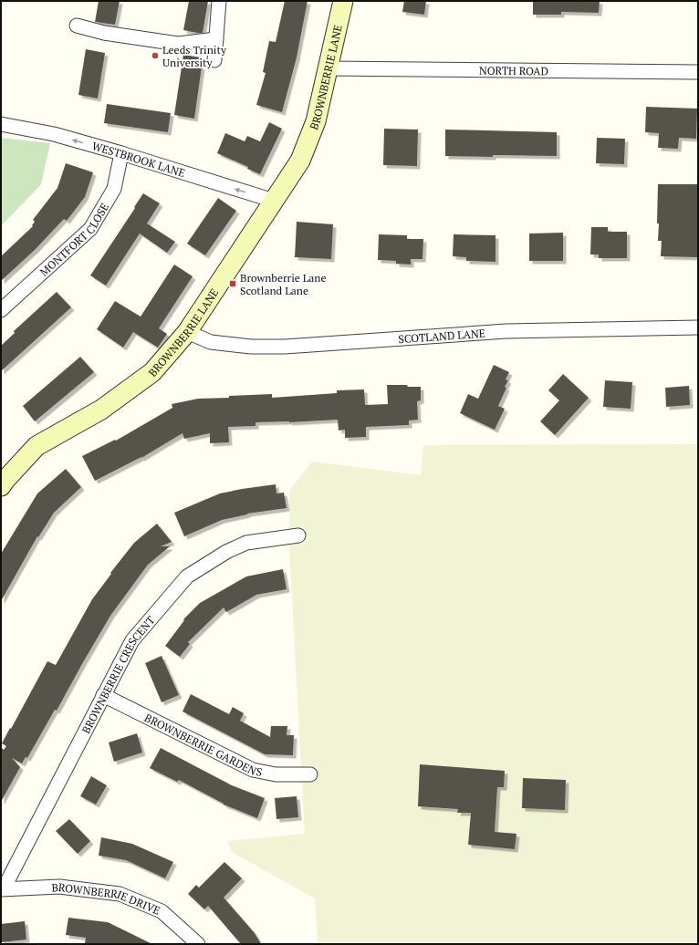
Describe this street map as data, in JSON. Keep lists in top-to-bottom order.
{
  "streets": {
    "street": [
      "NORTH ROAD",
      "BROWNBERRIE LANE",
      "WESTBROOK LANE",
      "MONTFORT CLOSE",
      "SCOTLAND LANE",
      "BROWNBERRIE CRESCENT",
      "BROWNBERRIE GARDENS",
      "BROWNBERRIE DRIVE"
    ]
  },
  "crossings": [
    ["NORTH ROAD", "BROWNBERRIE LANE"],
    ["BROWNBERRIE LANE", "WESTBROOK LANE"],
    ["BROWNBERRIE LANE", "SCOTLAND LANE"],
    ["WESTBROOK LANE", "MONTFORT CLOSE"],
    ["BROWNBERRIE CRESCENT", "BROWNBERRIE GARDENS"],
    ["BROWNBERRIE CRESCENT", "BROWNBERRIE DRIVE"]
  ],
  "places": {
    "other": ["Leeds Trinity University"],
    "transit": ["Brownberrie Lane Scotland Lane"]
  }
}
